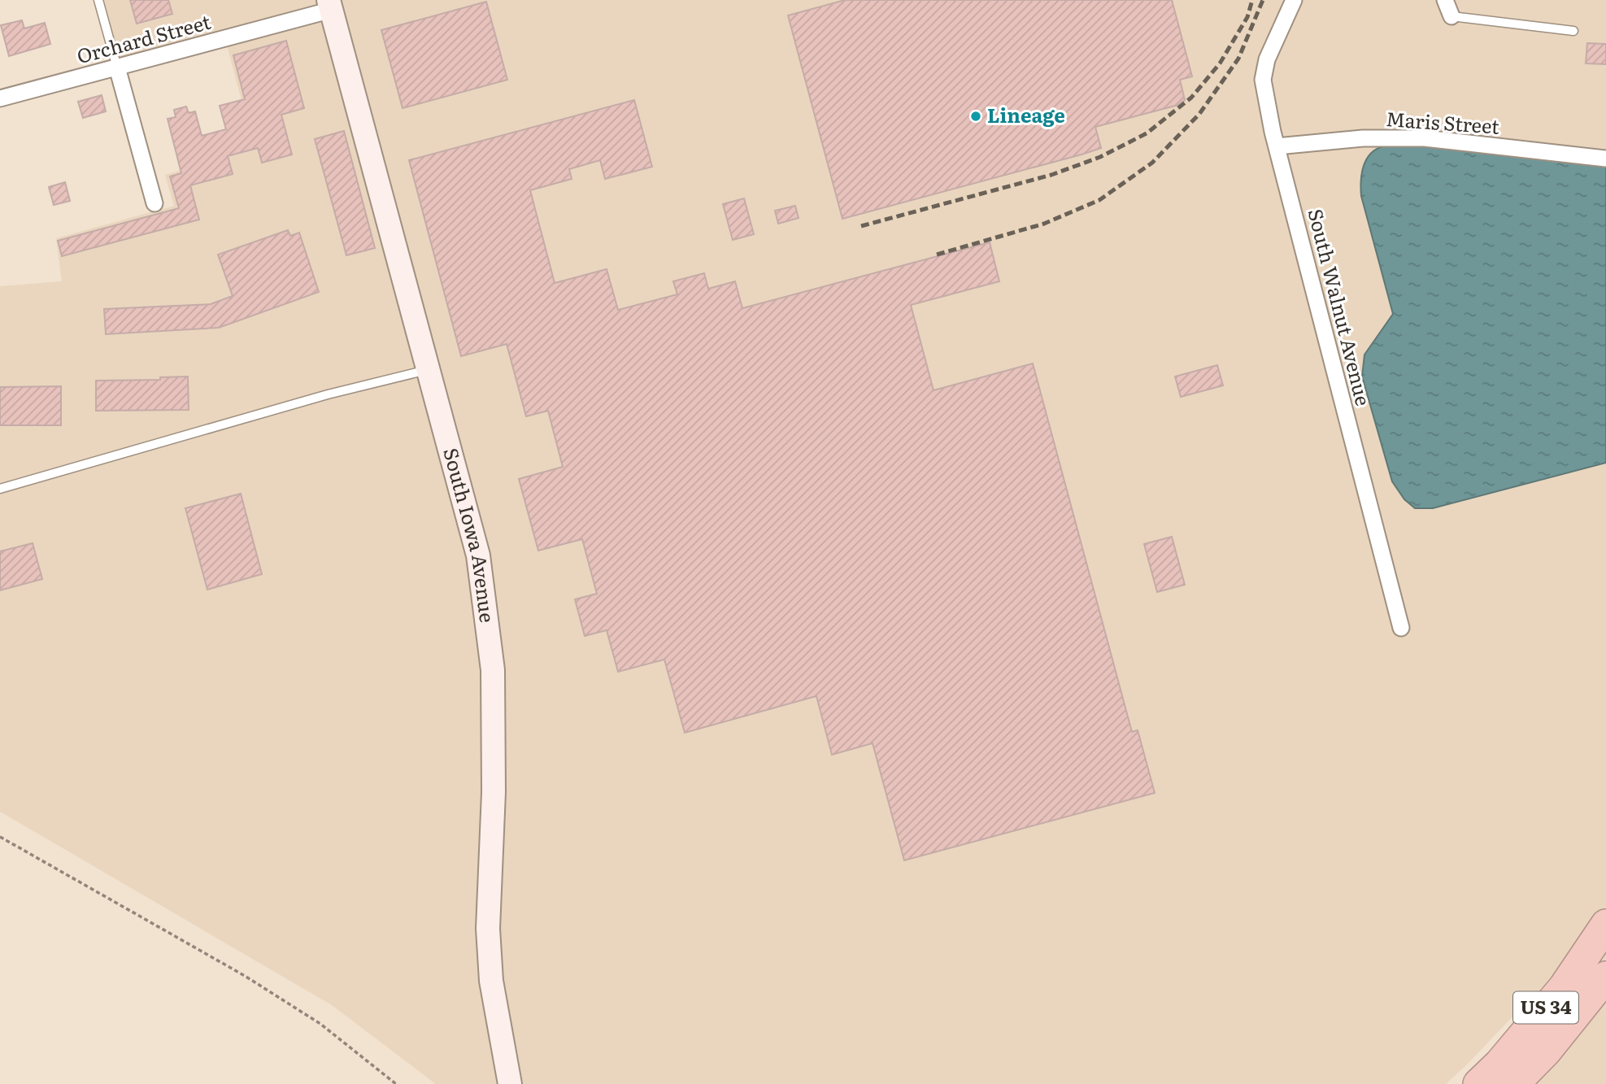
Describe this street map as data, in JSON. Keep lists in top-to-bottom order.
{
  "streets": {
    "highway": ["US 34"],
    "main road": ["South Iowa Avenue"],
    "street": ["Orchard Street", "Maris Street", "South Walnut Avenue"]
  },
  "crossings": [
    ["Orchard Street", "South Iowa Avenue"],
    ["Maris Street", "South Walnut Avenue"]
  ],
  "places": ["Lineage"]
}
